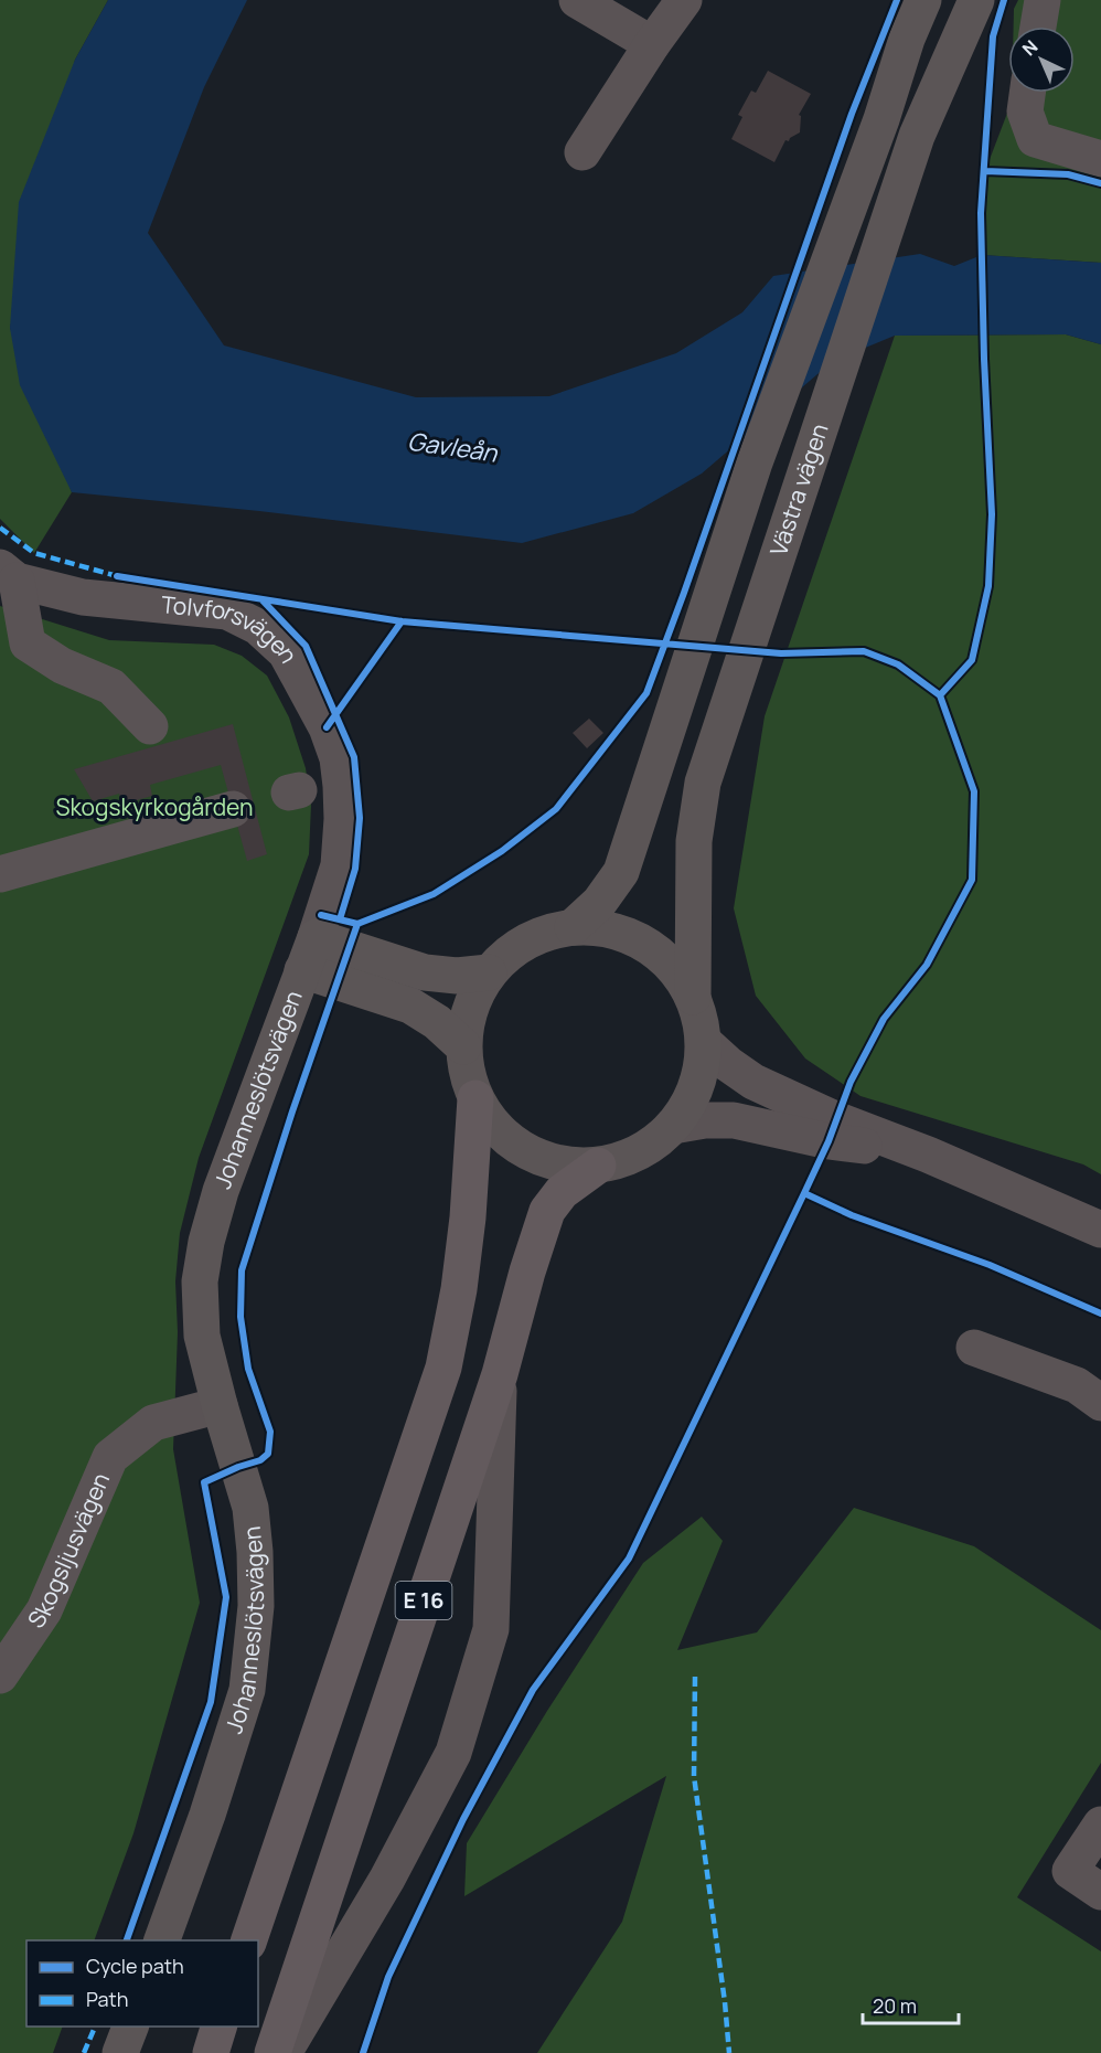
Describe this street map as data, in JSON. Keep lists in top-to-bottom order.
{
  "streets": {
    "highway": ["E 16"],
    "main road": ["Västra vägen", "Johanneslötsvägen"],
    "street": ["Tolvforsvägen", "Skogsljusvägen"]
  },
  "crossings": [
    ["Tolvforsvägen", "Johanneslötsvägen"],
    ["Johanneslötsvägen", "Skogsljusvägen"]
  ],
  "water": ["Gavleån"],
  "parks": ["Skogskyrkogården"],
  "legend": ["Cycle path", "Path"],
  "scale_bar": "20 m",
  "north": "top left"
}
